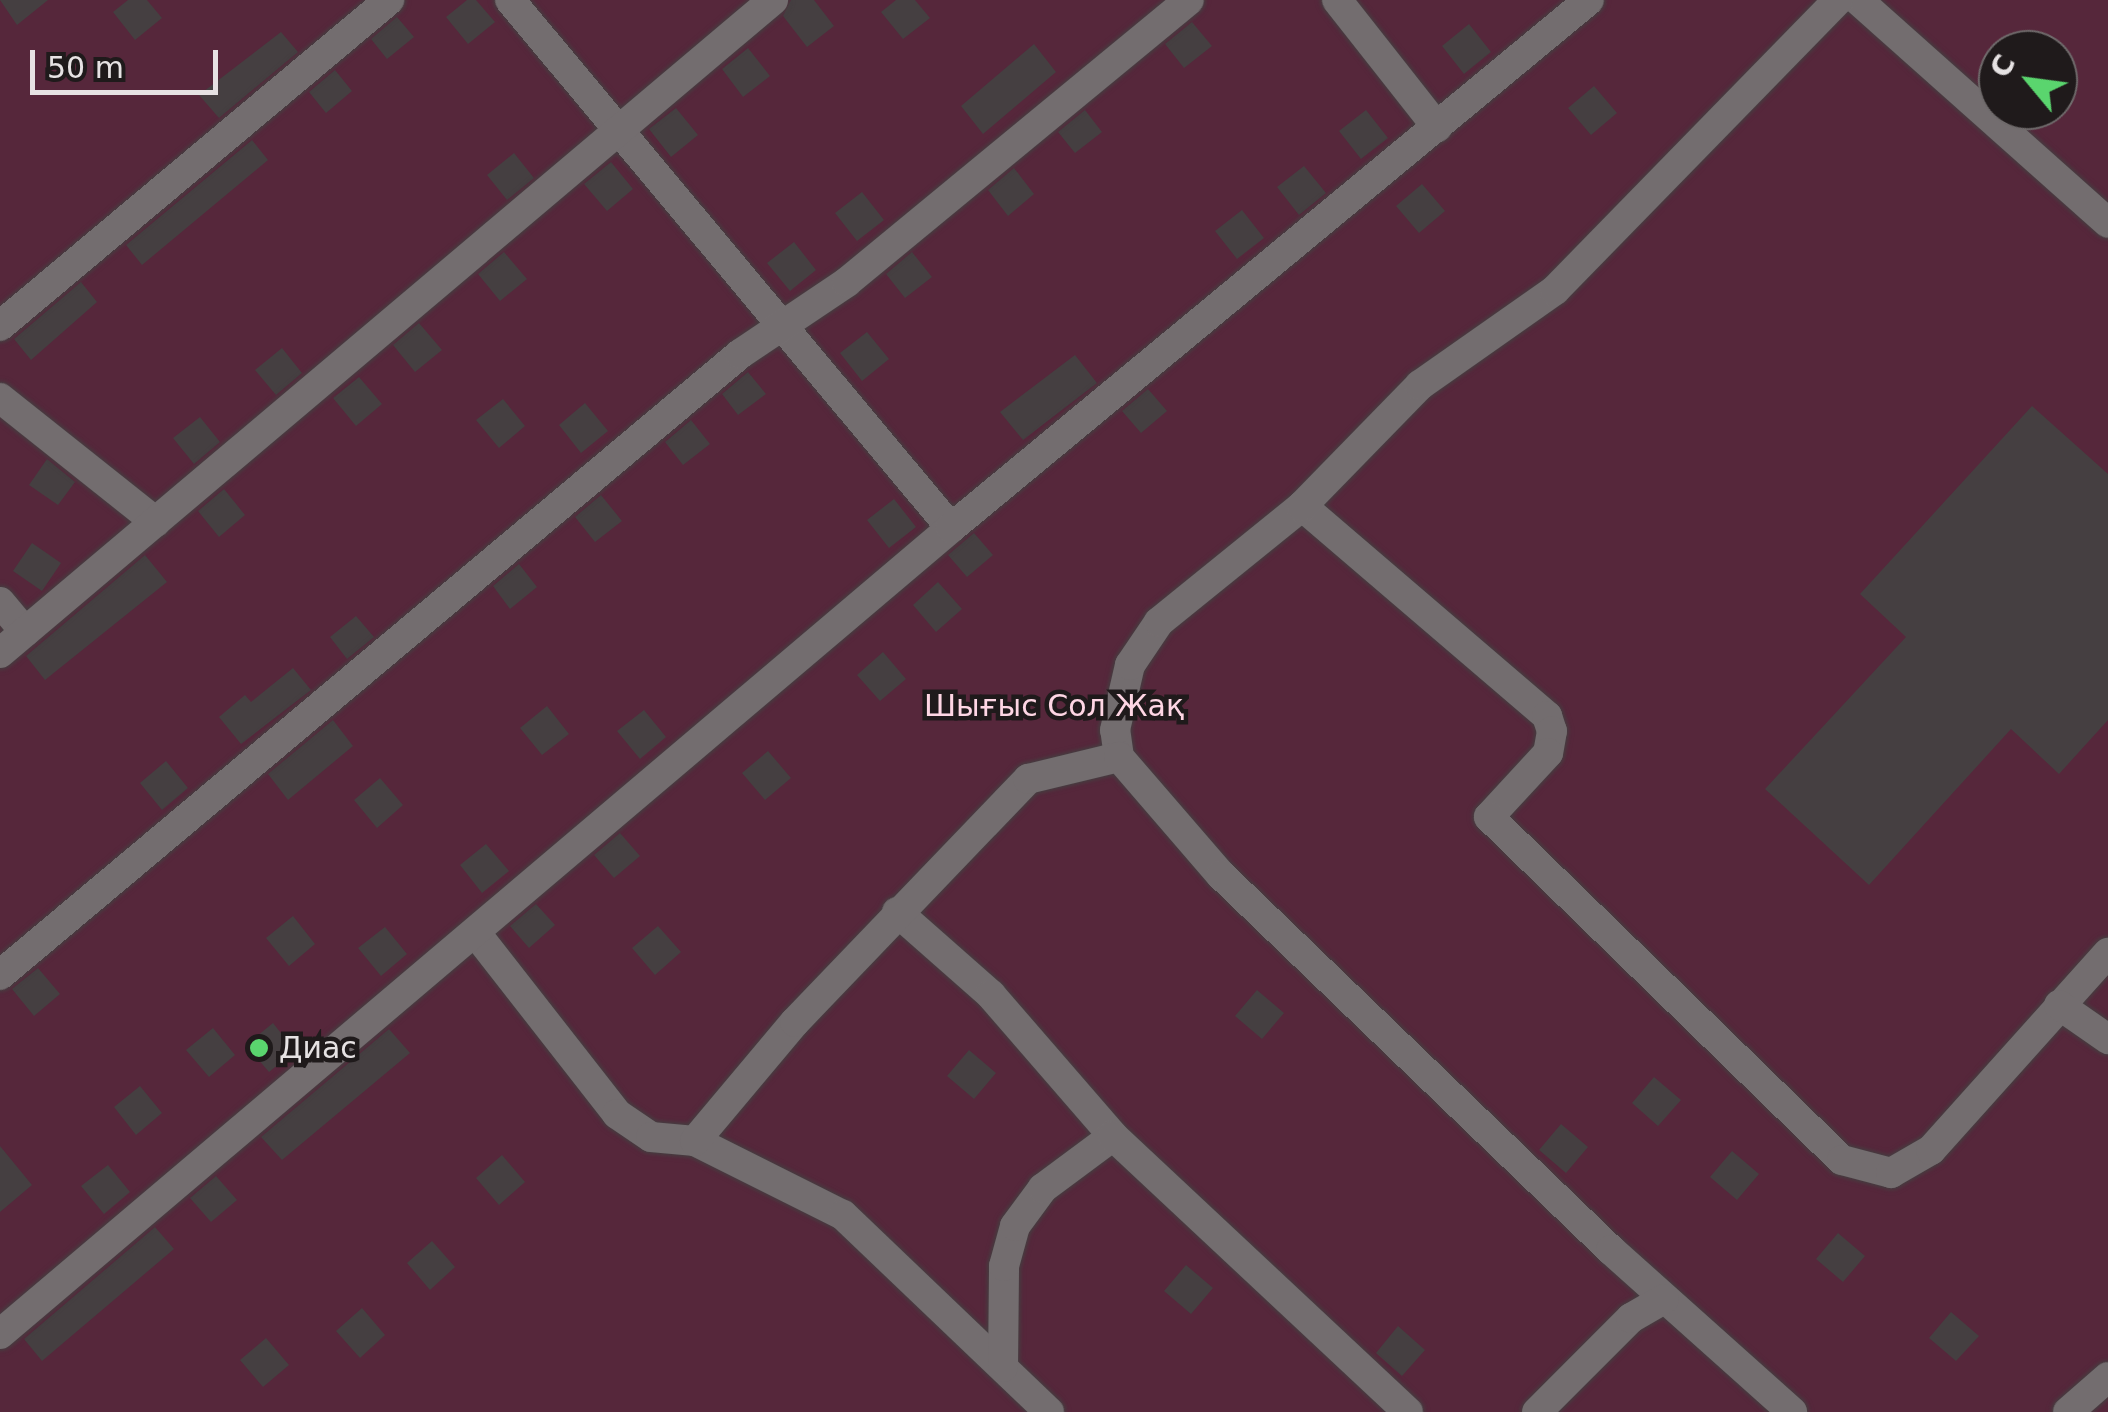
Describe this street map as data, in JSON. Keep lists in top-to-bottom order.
{
  "parks": ["Шығыс Сол Жақ"],
  "places": ["Диас"],
  "scale_bar": "50 m",
  "north": "top left"
}
